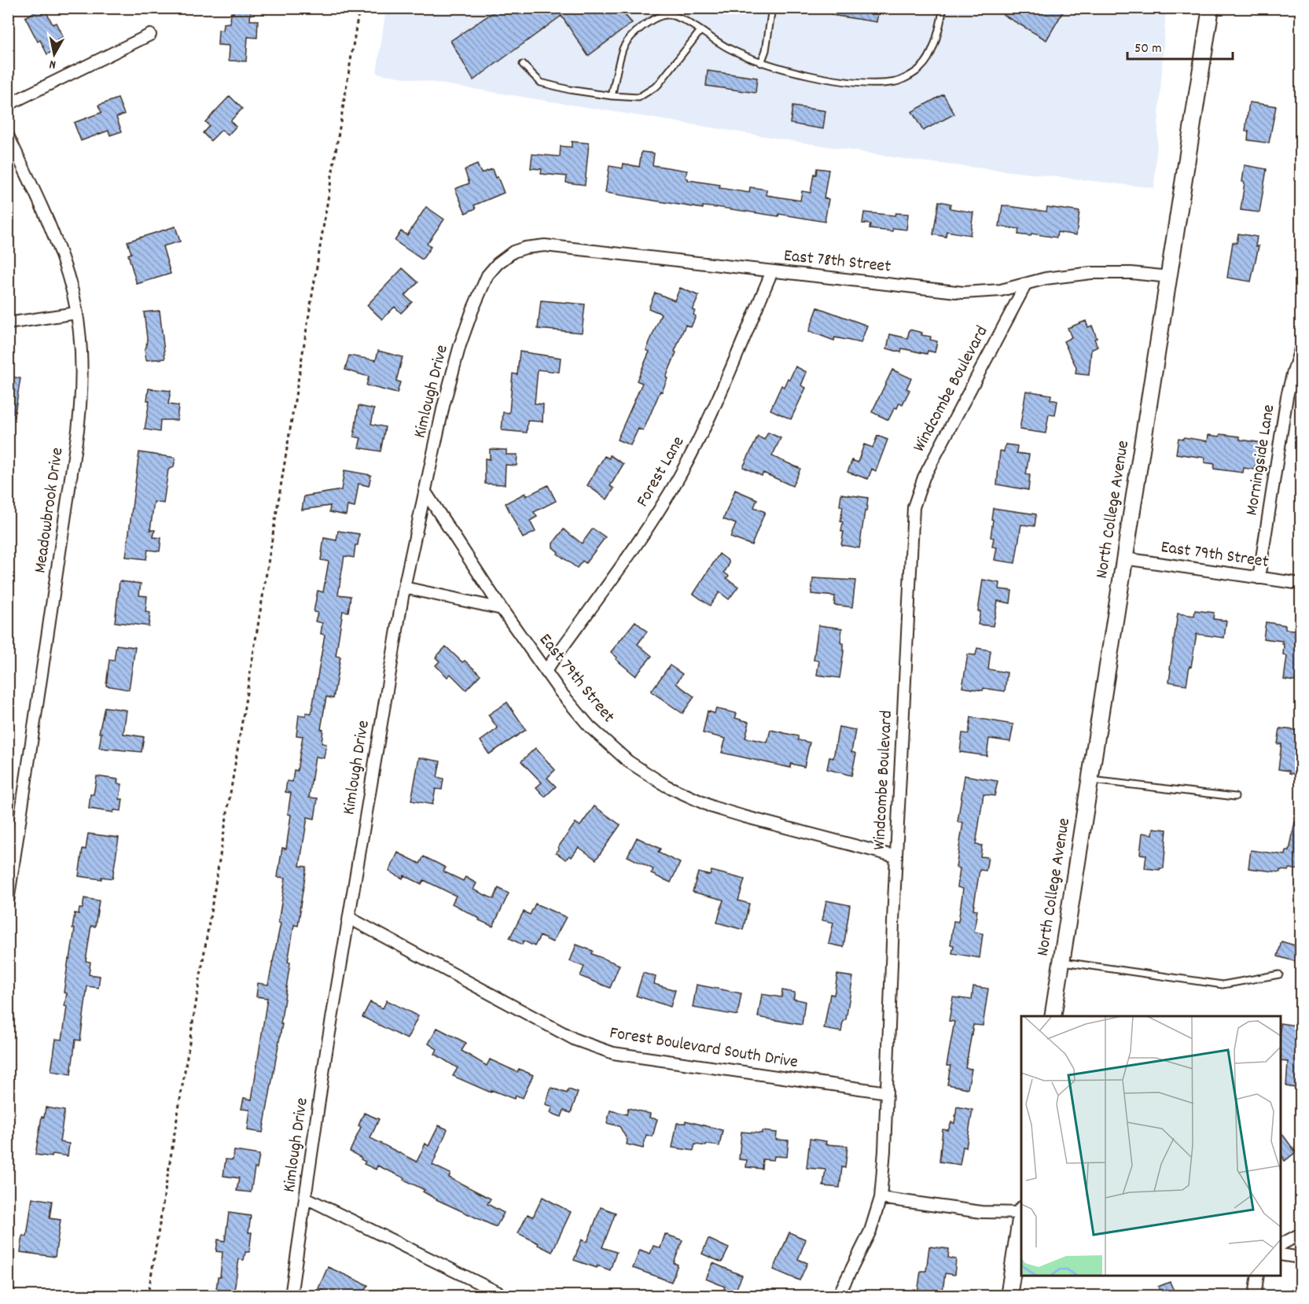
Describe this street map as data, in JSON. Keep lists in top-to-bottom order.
{
  "streets": {
    "main road": ["North College Avenue"],
    "street": [
      "East 78th Street",
      "Windcombe Boulevard",
      "Kimlough Drive",
      "Morningside Lane",
      "Forest Lane",
      "Meadowbrook Drive",
      "East 79th Street",
      "Forest Boulevard South Drive"
    ]
  },
  "crossings": [
    ["East 78th Street", "Windcombe Boulevard"],
    ["East 78th Street", "Kimlough Drive"],
    ["East 78th Street", "Forest Lane"],
    ["East 78th Street", "North College Avenue"],
    ["Windcombe Boulevard", "East 79th Street"],
    ["Windcombe Boulevard", "Forest Boulevard South Drive"],
    ["Kimlough Drive", "East 79th Street"],
    ["Kimlough Drive", "Forest Boulevard South Drive"],
    ["Morningside Lane", "East 79th Street"],
    ["Forest Lane", "East 79th Street"],
    ["North College Avenue", "East 79th Street"]
  ],
  "scale_bar": "50 m",
  "north": "bottom"
}
